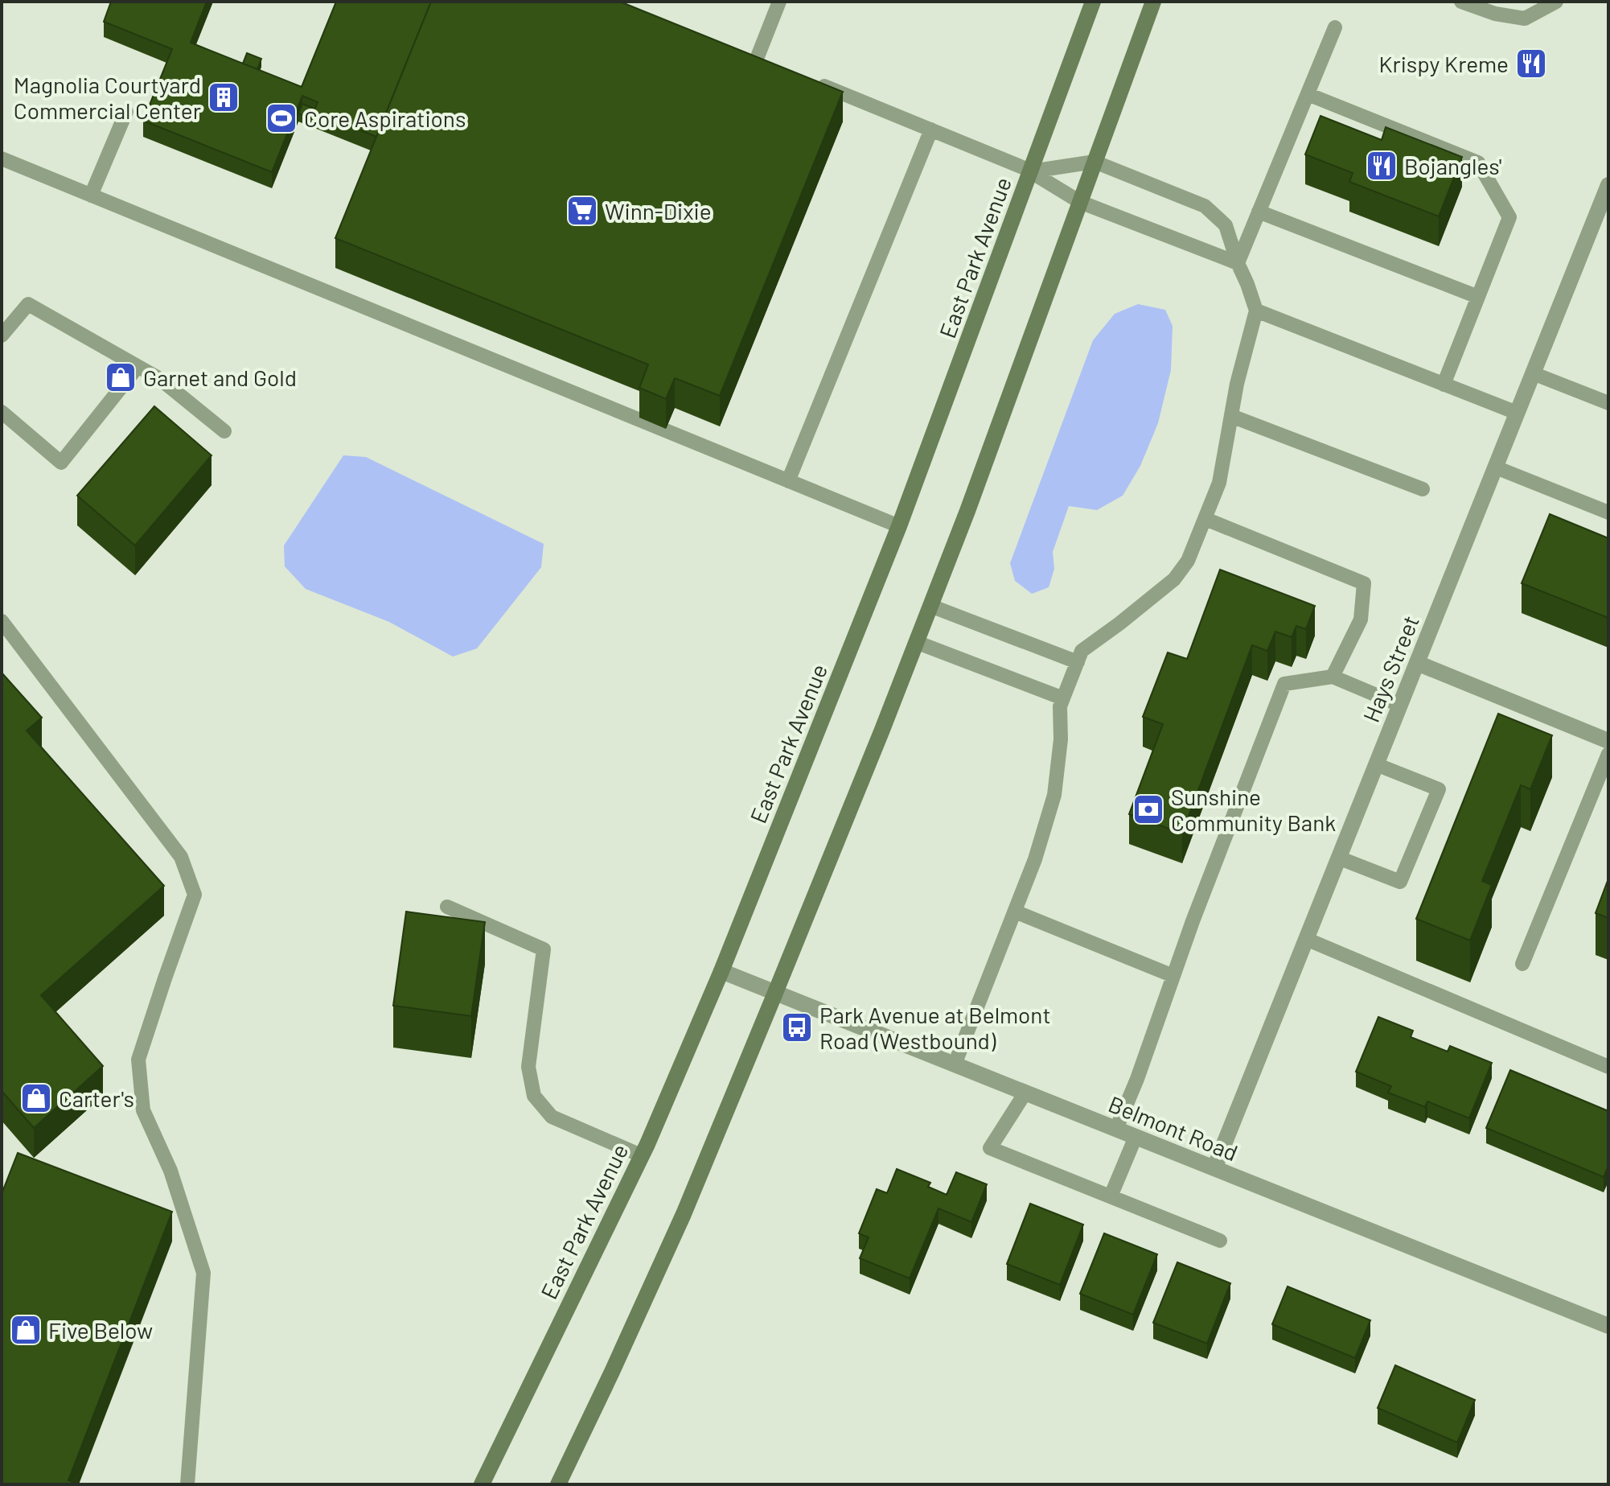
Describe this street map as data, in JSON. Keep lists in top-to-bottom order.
{
  "streets": {
    "main road": ["East Park Avenue"],
    "street": ["Hays Street", "Belmont Road"]
  },
  "crossings": [
    ["East Park Avenue", "Belmont Road"],
    ["Hays Street", "Belmont Road"]
  ],
  "places": {
    "restaurant": ["Krispy Kreme", "Bojangles'"],
    "building": ["Magnolia Courtyard Commercial Center"],
    "sports": ["Core Aspirations"],
    "supermarket": ["Winn-Dixie"],
    "shop": ["Garnet and Gold", "Carter's", "Five Below"],
    "bank": ["Sunshine Community Bank"],
    "bus stop": ["Park Avenue at Belmont Road (Westbound)"]
  }
}
